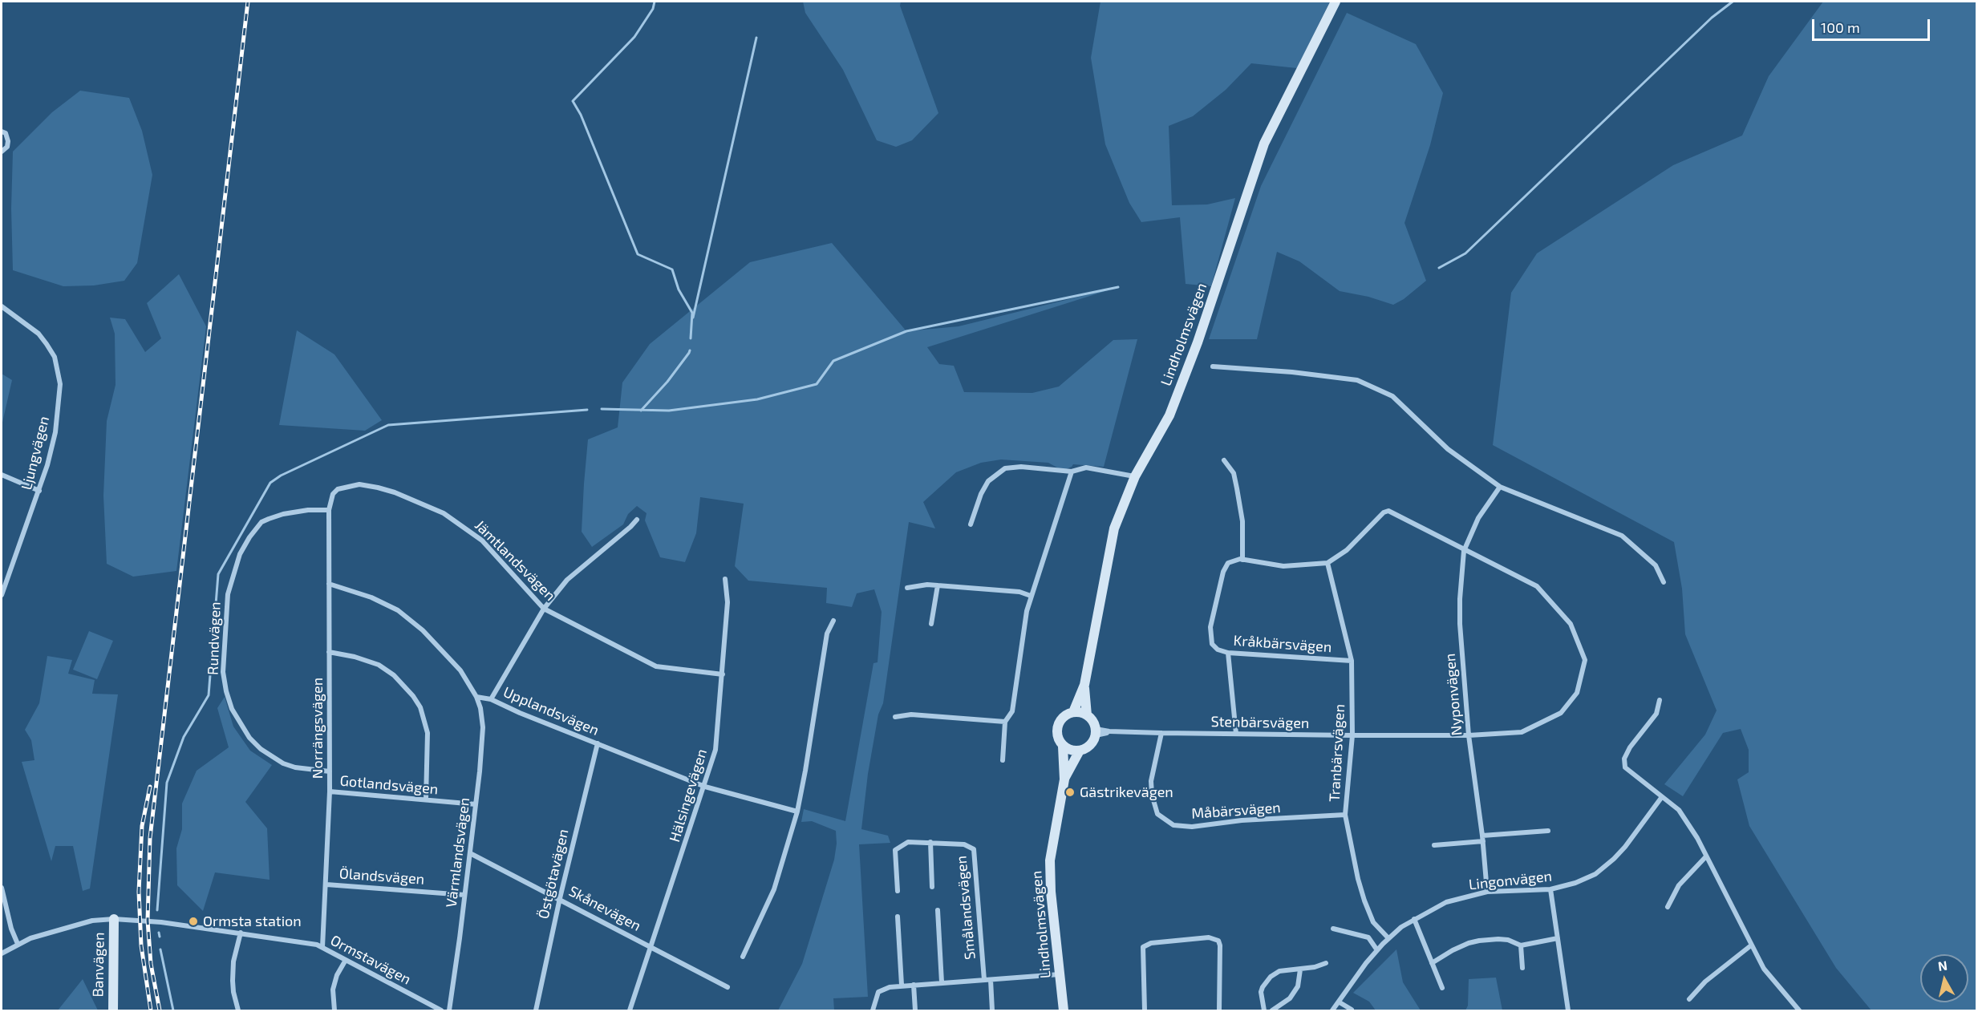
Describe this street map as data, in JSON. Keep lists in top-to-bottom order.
{
  "streets": {
    "main road": ["Lindholmsvägen", "Banvägen"],
    "street": [
      "Ljungvägen",
      "Jämtlandsvägen",
      "Rundvägen",
      "Kråkbärsvägen",
      "Nyponvägen",
      "Upplandsvägen",
      "Stenbärsvägen",
      "Norrängsvägen",
      "Tranbärsvägen",
      "Gotlandsvägen",
      "Hälsingevägen",
      "Måbärsvägen",
      "Värmlandsvägen",
      "Östgötavägen",
      "Ölandsvägen",
      "Lingonvägen",
      "Smålandsvägen",
      "Skånevägen",
      "Ormstavägen"
    ]
  },
  "crossings": [
    ["Lindholmsvägen", "Stenbärsvägen"],
    ["Lindholmsvägen", "Smålandsvägen"],
    ["Jämtlandsvägen", "Rundvägen"],
    ["Jämtlandsvägen", "Norrängsvägen"],
    ["Jämtlandsvägen", "Hälsingevägen"],
    ["Rundvägen", "Norrängsvägen"],
    ["Kråkbärsvägen", "Tranbärsvägen"],
    ["Nyponvägen", "Stenbärsvägen"],
    ["Nyponvägen", "Lingonvägen"],
    ["Upplandsvägen", "Hälsingevägen"],
    ["Upplandsvägen", "Värmlandsvägen"],
    ["Upplandsvägen", "Östgötavägen"],
    ["Stenbärsvägen", "Tranbärsvägen"],
    ["Stenbärsvägen", "Måbärsvägen"],
    ["Norrängsvägen", "Gotlandsvägen"],
    ["Norrängsvägen", "Ölandsvägen"],
    ["Norrängsvägen", "Ormstavägen"],
    ["Tranbärsvägen", "Måbärsvägen"],
    ["Tranbärsvägen", "Lingonvägen"],
    ["Gotlandsvägen", "Värmlandsvägen"],
    ["Hälsingevägen", "Skånevägen"],
    ["Värmlandsvägen", "Ölandsvägen"],
    ["Värmlandsvägen", "Skånevägen"],
    ["Östgötavägen", "Skånevägen"],
    ["Ormstavägen", "Banvägen"]
  ],
  "places": ["Gästrikevägen", "Ormsta station"],
  "scale_bar": "100 m",
  "north": "top"
}
